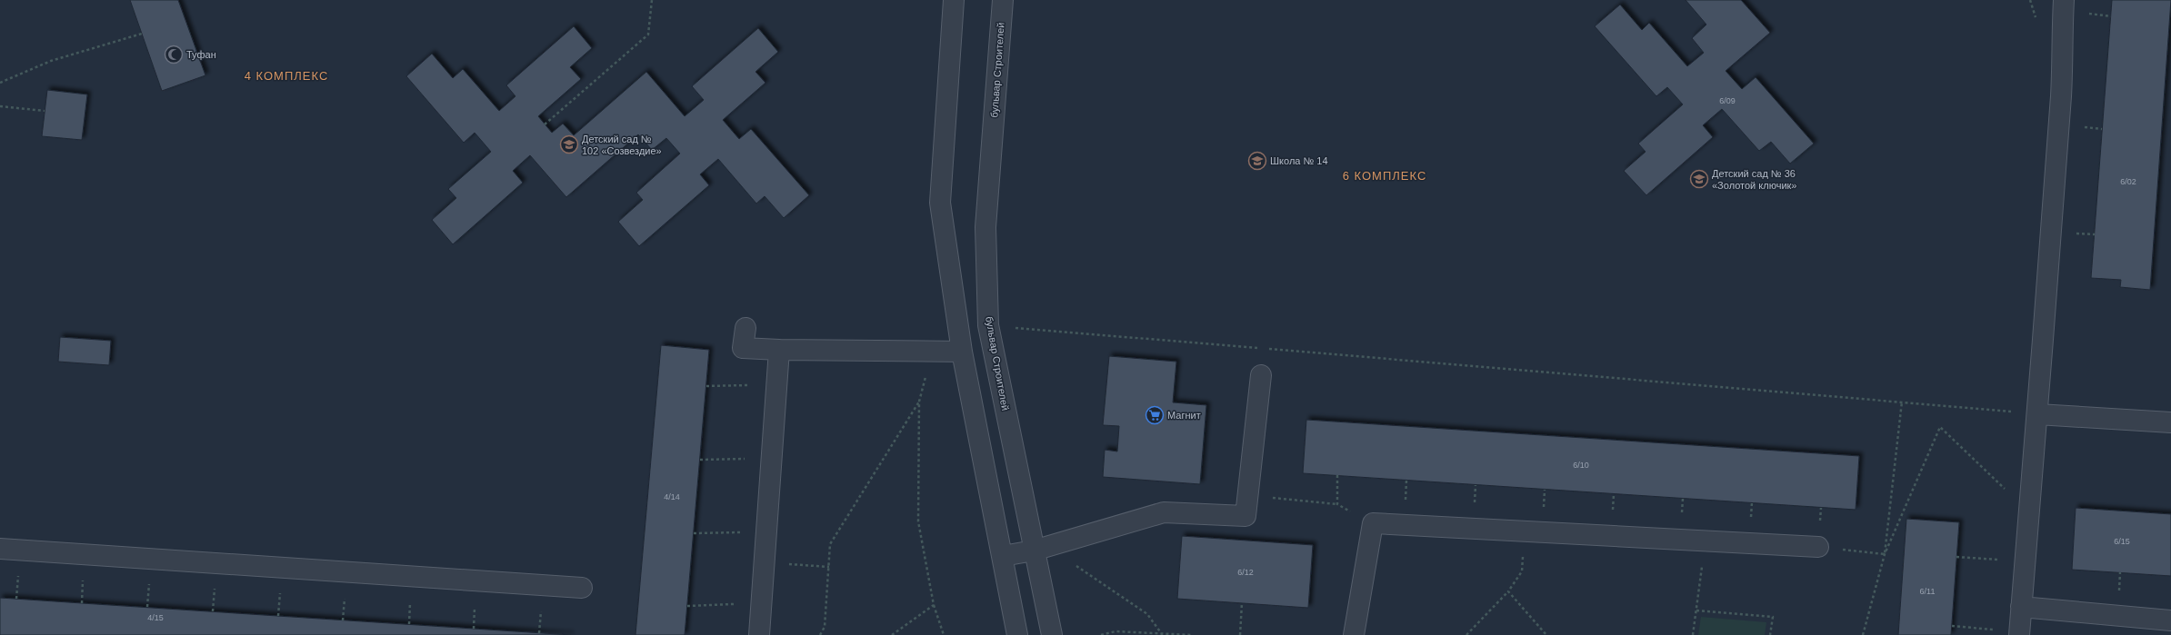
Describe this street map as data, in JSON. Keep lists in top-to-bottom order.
{
  "streets": {
    "street": ["бульвар Строителей"]
  },
  "districts": ["4 КОМПЛЕКС", "6 КОМПЛЕКС"],
  "places": {
    "mosque": ["Туфан"],
    "school or university": ["Детский сад № 102 «Созвездие»", "Школа № 14", "Детский сад № 36 «Золотой ключик»"],
    "supermarket": ["Магнит"]
  },
  "house_numbers": [
    "6/09",
    "6/02",
    "6/10",
    "4/14",
    "6/15",
    "6/12",
    "6/11",
    "4/15"
  ]
}
